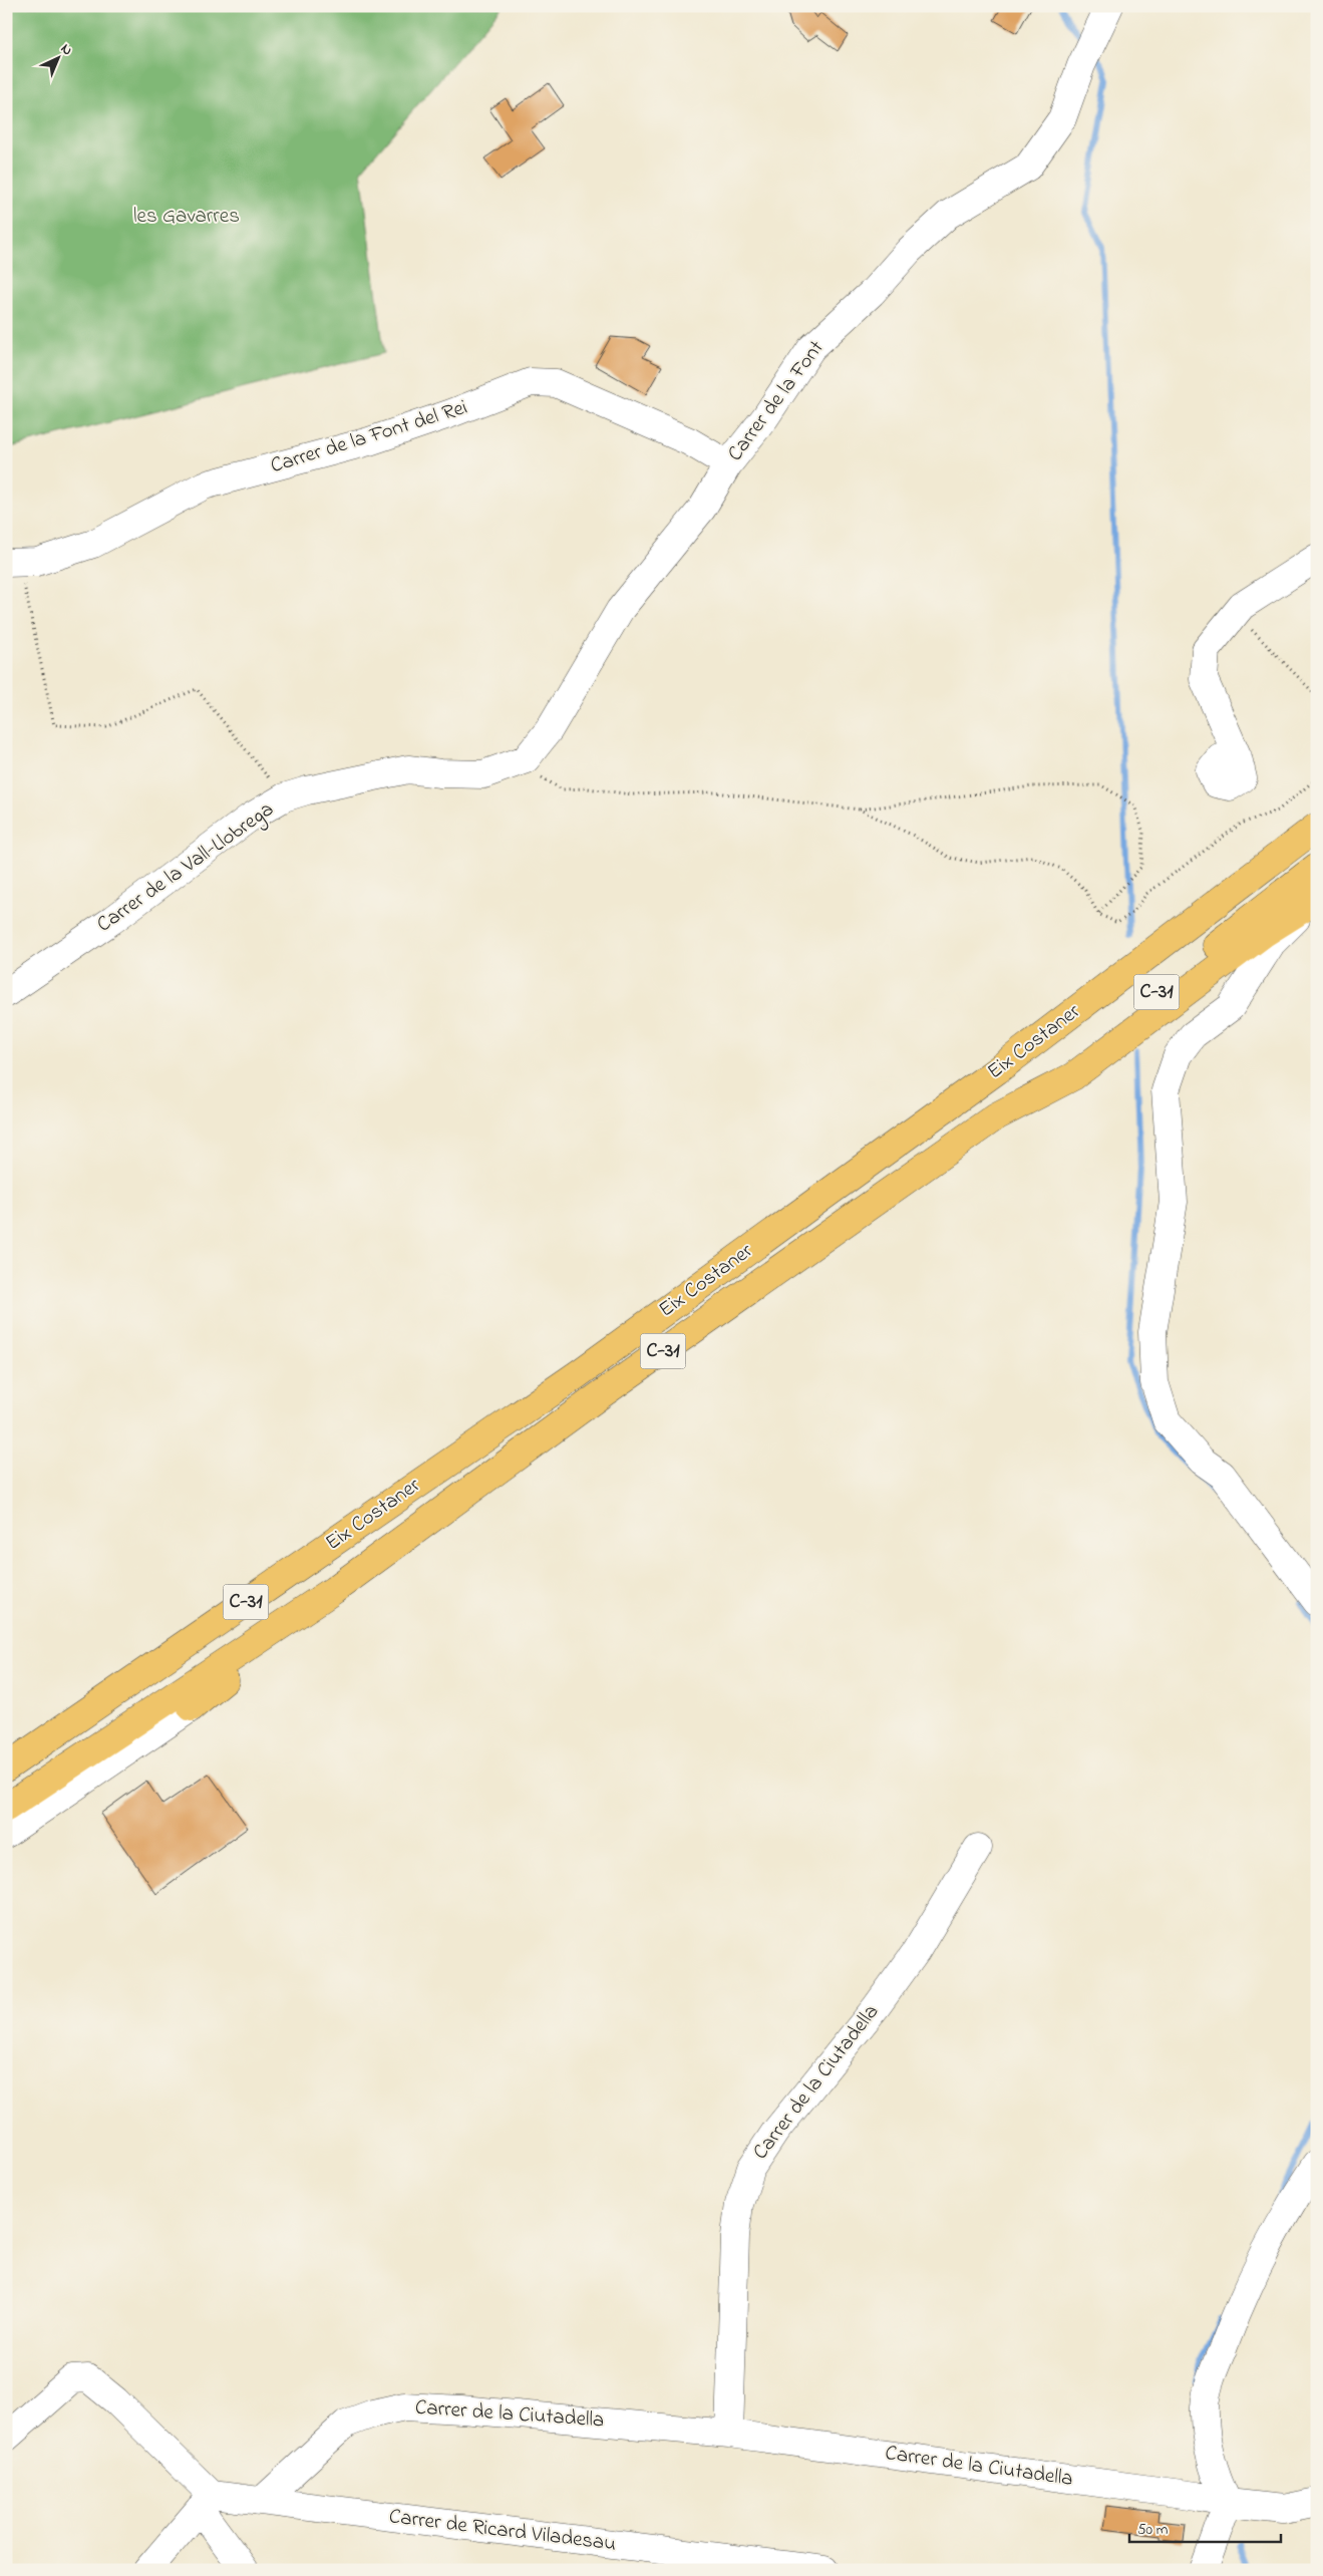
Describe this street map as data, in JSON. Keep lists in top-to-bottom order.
{
  "streets": {
    "highway": ["C-31", "Eix Costaner"],
    "street": [
      "Carrer de la Font",
      "Carrer de la Font del Rei",
      "Carrer de la Vall-Llobrega",
      "Carrer de la Ciutadella",
      "Carrer de Ricard Viladesau"
    ]
  },
  "crossings": [
    ["Carrer de la Font", "Carrer de la Font del Rei"],
    ["Carrer de la Font", "Carrer de la Vall-Llobrega"],
    ["C-31", "Eix Costaner"],
    ["Carrer de la Ciutadella", "Carrer de Ricard Viladesau"]
  ],
  "parks": ["les Gavarres"],
  "scale_bar": "50 m",
  "north": "top right"
}
